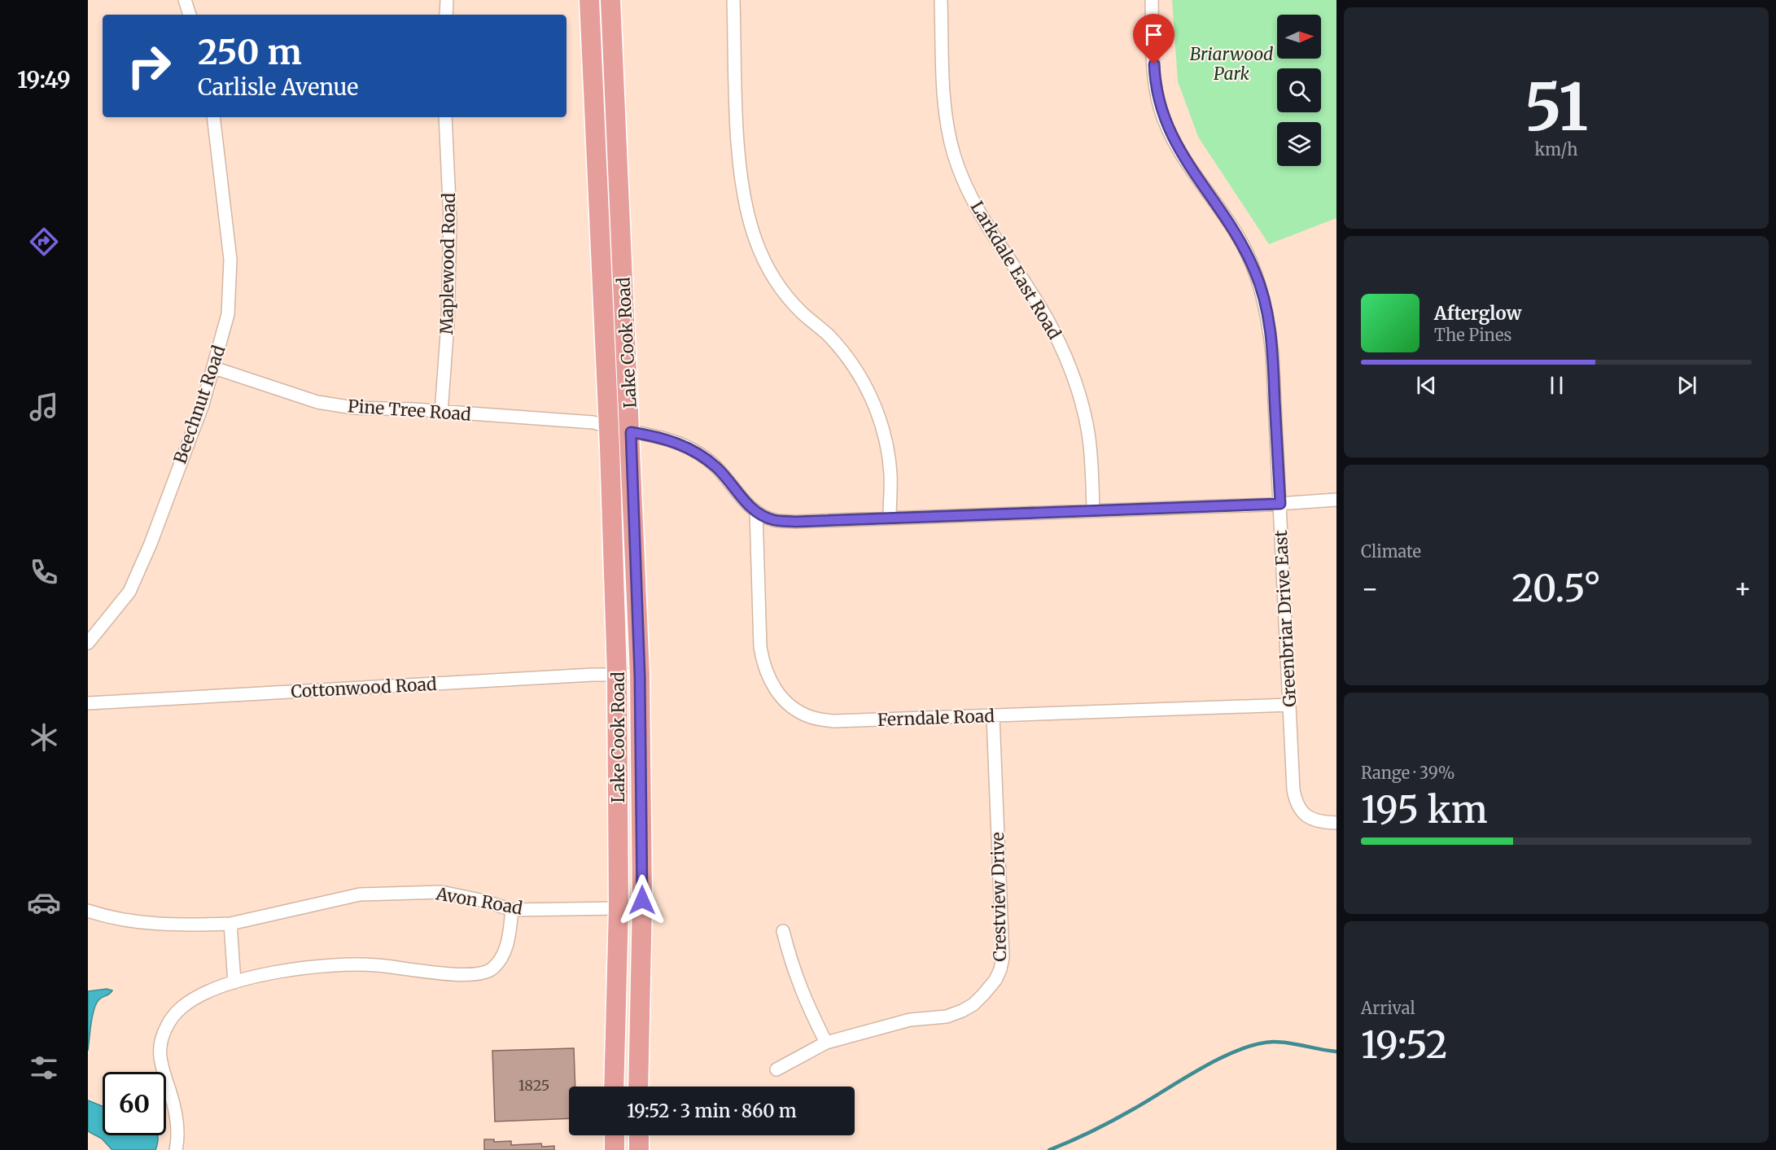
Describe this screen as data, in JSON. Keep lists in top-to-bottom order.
{
  "streets": {
    "main road": ["Lake Cook Road"],
    "street": [
      "Maplewood Road",
      "Larkdale East Road",
      "Beechnut Road",
      "Pine Tree Road",
      "Greenbriar Drive East",
      "Cottonwood Road",
      "Ferndale Road",
      "Crestview Drive",
      "Avon Road"
    ]
  },
  "crossings": [
    ["Maplewood Road", "Pine Tree Road"],
    ["Lake Cook Road", "Pine Tree Road"],
    ["Lake Cook Road", "Cottonwood Road"],
    ["Lake Cook Road", "Avon Road"],
    ["Beechnut Road", "Pine Tree Road"],
    ["Pine Tree Road", "Ferndale Road"],
    ["Greenbriar Drive East", "Ferndale Road"],
    ["Ferndale Road", "Crestview Drive"]
  ],
  "parks": ["Briarwood Park"],
  "house_numbers": ["1825"],
  "north": "right",
  "page": {
    "tabs": "19:49",
    "tile": [
      ["51", "km/h"],
      "Climate",
      ["Range · 39%", "195 km"],
      ["Arrival", "19:52"]
    ],
    "turn": ["250 m", "Carlisle Avenue"],
    "song": ["Afterglow", "The Pines"],
    "heat": ["−", "20.5°", "+"],
    "limit": "60",
    "trip": "19:52 · 3 min · 860 m"
  }
}
